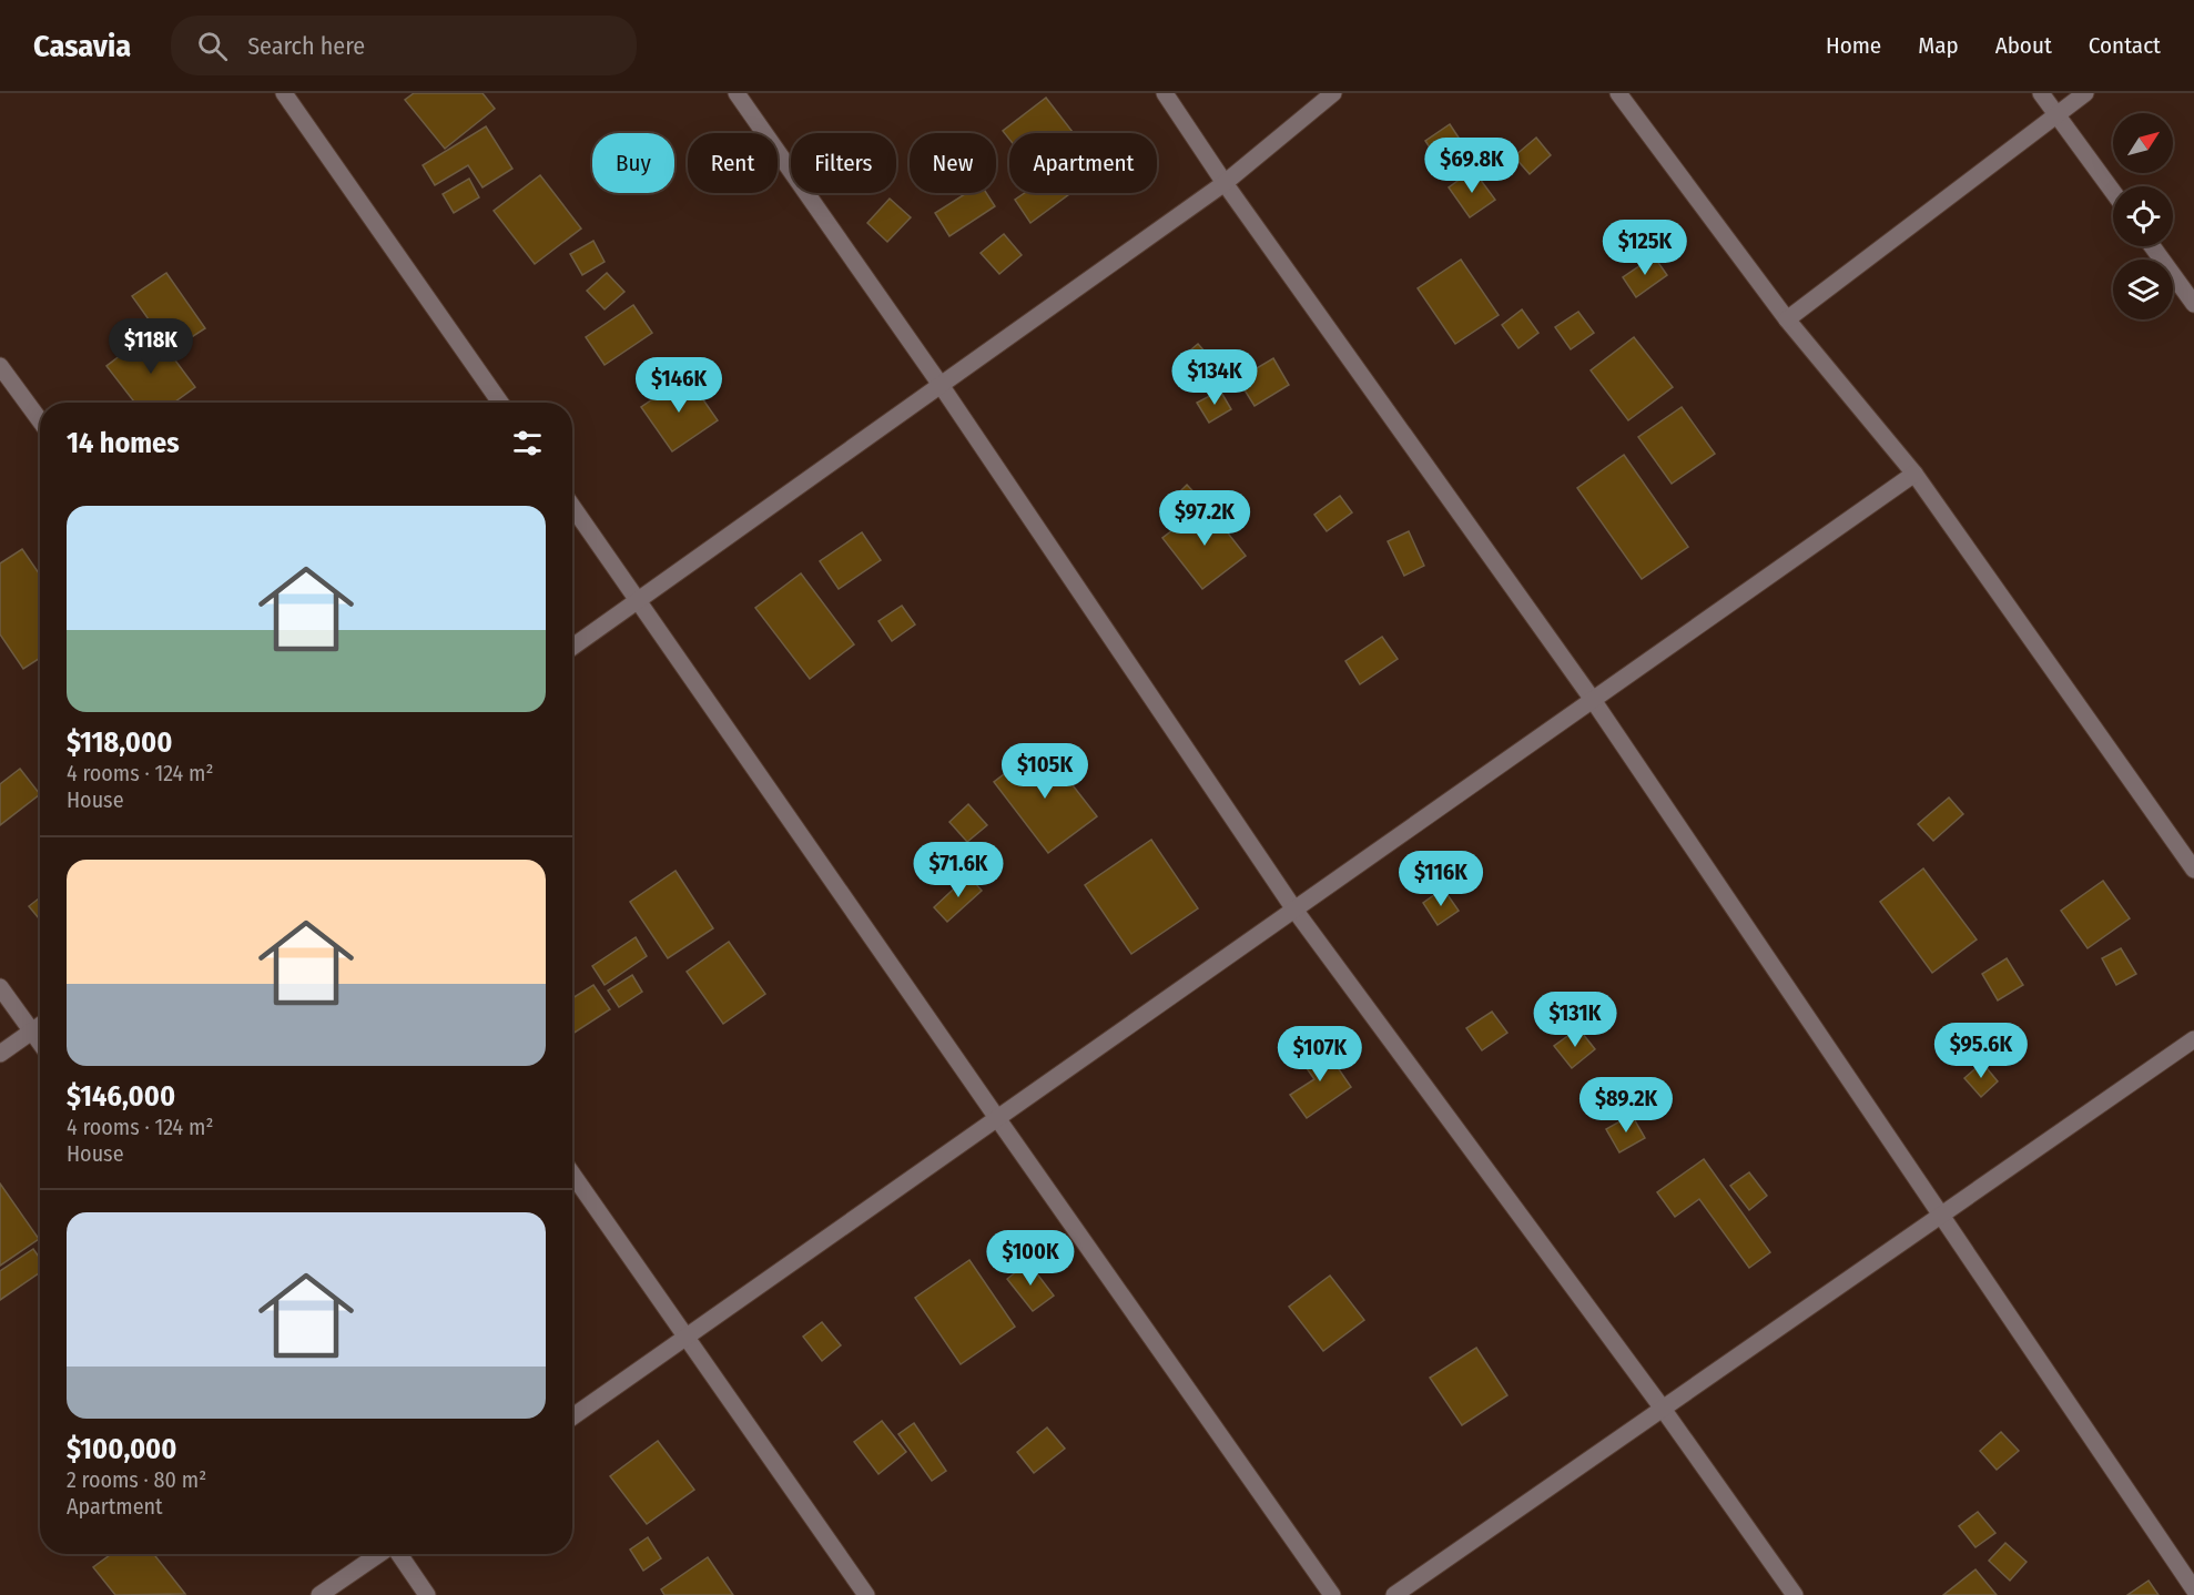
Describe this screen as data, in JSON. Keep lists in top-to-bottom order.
{
  "north": "top right",
  "page": {
    "header": "Casavia",
    "search": "Search here",
    "nav": [
      "Home",
      "Map",
      "About",
      "Contact"
    ],
    "chip": [
      "Buy",
      "Rent",
      "Filters",
      "New",
      "Apartment"
    ],
    "price": [
      "$69.8K",
      "$125K",
      "$118K",
      "$134K",
      "$146K",
      "$97.2K",
      "$105K",
      "$71.6K",
      "$116K",
      "$131K",
      "$95.6K",
      "$107K",
      "$89.2K",
      "$100K"
    ],
    "heading": "14 homes",
    "list": [
      {
        "name": "$118,000",
        "note": "4 rooms · 124 m² · House"
      },
      {
        "name": "$146,000",
        "note": "4 rooms · 124 m² · House"
      },
      {
        "name": "$100,000",
        "note": "2 rooms · 80 m² · Apartment"
      }
    ]
  }
}
